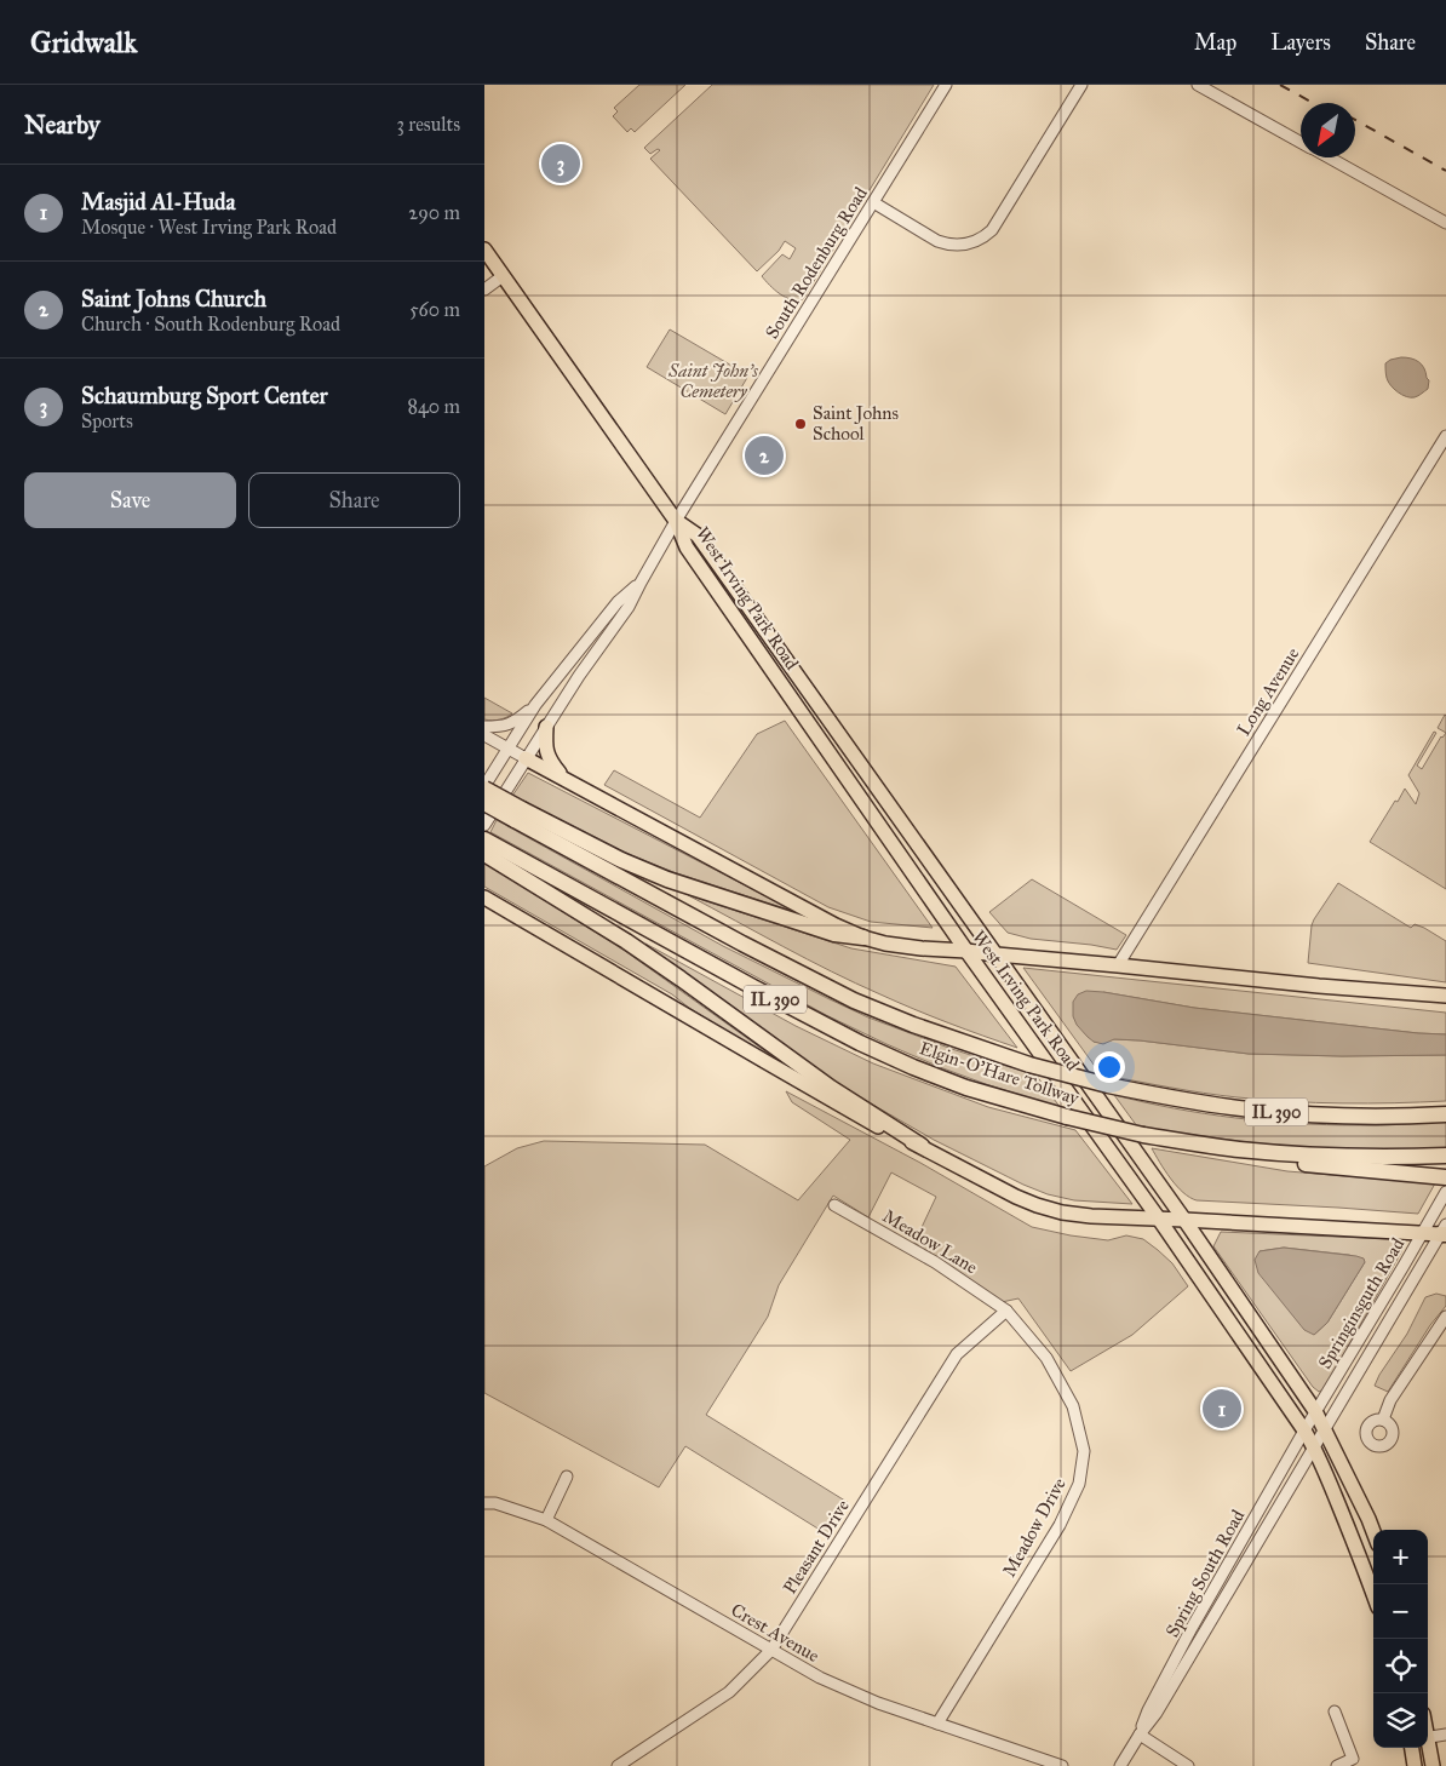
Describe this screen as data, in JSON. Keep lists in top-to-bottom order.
{
  "streets": {
    "highway": ["IL 390", "Elgin-O'Hare Tollway"],
    "main road": ["West Irving Park Road"],
    "street": [
      "South Rodenburg Road",
      "Long Avenue",
      "Meadow Lane",
      "Springinsguth Road",
      "Meadow Drive",
      "Pleasant Drive",
      "Spring South Road",
      "Crest Avenue"
    ]
  },
  "crossings": [
    ["South Rodenburg Road", "West Irving Park Road"],
    ["West Irving Park Road", "Springinsguth Road"],
    ["West Irving Park Road", "Spring South Road"],
    ["Meadow Lane", "Meadow Drive"],
    ["Meadow Lane", "Pleasant Drive"],
    ["Springinsguth Road", "Spring South Road"],
    ["Meadow Drive", "Pleasant Drive"],
    ["Meadow Drive", "Crest Avenue"],
    ["Pleasant Drive", "Crest Avenue"]
  ],
  "parks": ["Saint John's Cemetery"],
  "places": ["Saint Johns School"],
  "north": "bottom left",
  "page": {
    "header": "Gridwalk",
    "nav": ["Map", "Layers", "Share"],
    "heading": ["Nearby", "3 results"],
    "pins": ["3", "2", "1"],
    "list": [
      {
        "mark": "1",
        "name": "Masjid Al-Huda",
        "note": "Mosque · West Irving Park Road",
        "value": "290 m"
      },
      {
        "mark": "2",
        "name": "Saint Johns Church",
        "note": "Church · South Rodenburg Road",
        "value": "560 m"
      },
      {
        "mark": "3",
        "name": "Schaumburg Sport Center",
        "note": "Sports",
        "value": "840 m"
      }
    ],
    "buttons": ["Save", "Share"],
    "map_buttons": ["+", "−"]
  }
}
